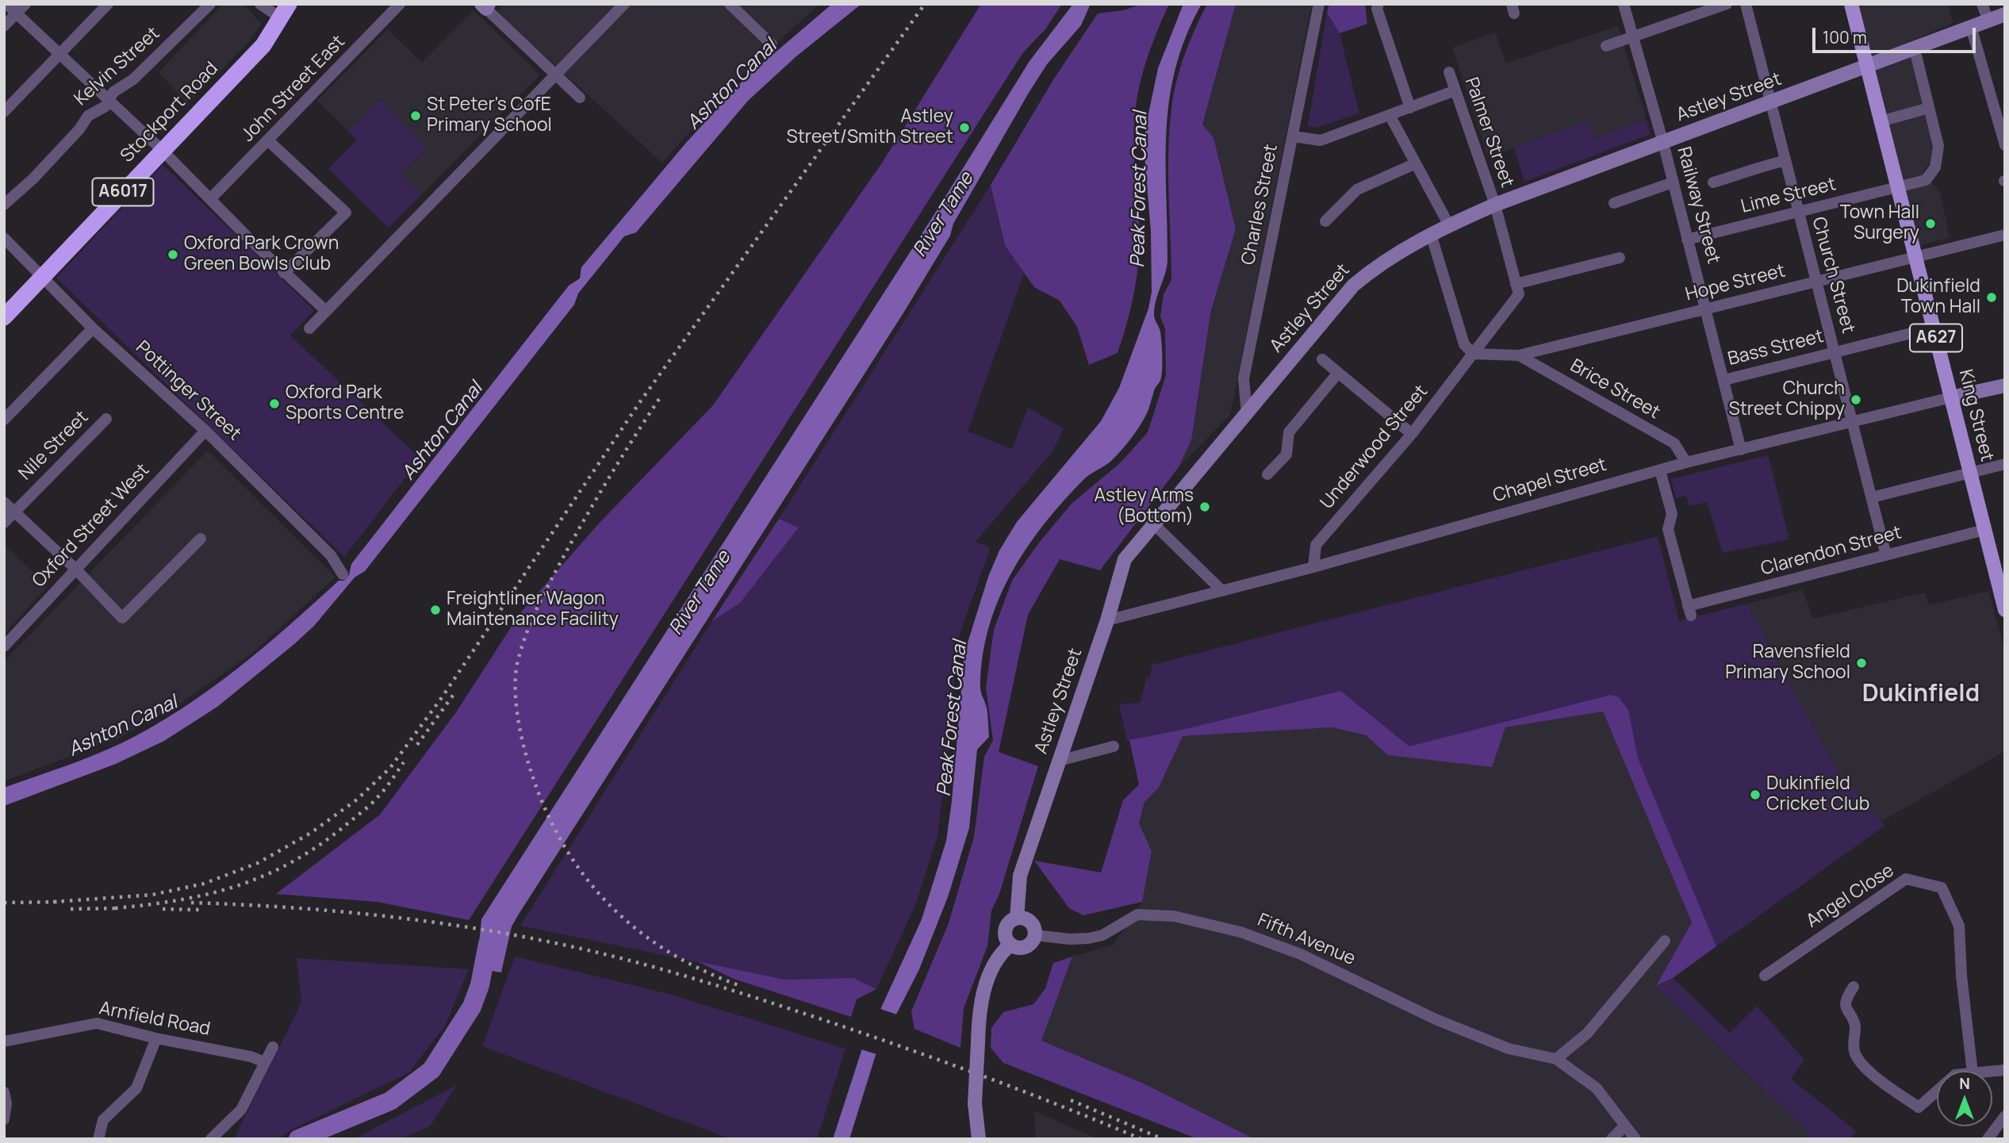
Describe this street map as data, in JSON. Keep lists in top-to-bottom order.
{
  "streets": {
    "highway": ["Stockport Road", "A6017"],
    "main road": [
      "Astley Street",
      "A627",
      "King Street",
      "Chapel Street"
    ],
    "street": [
      "Kelvin Street",
      "John Street East",
      "Palmer Street",
      "Lime Street",
      "Charles Street",
      "Railway Street",
      "Church Street",
      "Hope Street",
      "Bass Street",
      "Brice Street",
      "Pottinger Street",
      "Nile Street",
      "Underwood Street",
      "Oxford Street West",
      "Clarendon Street",
      "Angel Close",
      "Fifth Avenue",
      "Arnfield Road"
    ]
  },
  "crossings": [
    ["Astley Street", "Palmer Street"],
    ["Astley Street", "Lime Street"],
    ["Astley Street", "Charles Street"],
    ["Astley Street", "Railway Street"],
    ["Astley Street", "Church Street"],
    ["Astley Street", "King Street"],
    ["Astley Street", "Chapel Street"],
    ["Astley Street", "Fifth Avenue"],
    ["Stockport Road", "Pottinger Street"],
    ["Palmer Street", "Underwood Street"],
    ["Lime Street", "Railway Street"],
    ["Lime Street", "Church Street"],
    ["Lime Street", "King Street"],
    ["Railway Street", "Hope Street"],
    ["Railway Street", "Bass Street"],
    ["Railway Street", "Chapel Street"],
    ["Church Street", "Hope Street"],
    ["Church Street", "Bass Street"],
    ["Church Street", "Chapel Street"],
    ["Church Street", "Clarendon Street"],
    ["Hope Street", "Brice Street"],
    ["Hope Street", "King Street"],
    ["Hope Street", "Underwood Street"],
    ["Bass Street", "King Street"],
    ["Brice Street", "Chapel Street"],
    ["Pottinger Street", "Oxford Street West"],
    ["King Street", "Chapel Street"],
    ["King Street", "Clarendon Street"],
    ["Underwood Street", "Chapel Street"],
    ["Chapel Street", "Clarendon Street"]
  ],
  "districts": ["Dukinfield"],
  "water": ["Ashton Canal", "Peak Forest Canal", "River Tame"],
  "places": [
    "St Peter's CofE Primary School",
    "Astley Street/Smith Street",
    "Town Hall Surgery",
    "Oxford Park Crown Green Bowls Club",
    "Dukinfield Town Hall",
    "Church Street Chippy",
    "Oxford Park Sports Centre",
    "Astley Arms (Bottom)",
    "Freightliner Wagon Maintenance Facility",
    "Ravensfield Primary School",
    "Dukinfield Cricket Club"
  ],
  "scale_bar": "100 m",
  "north": "top"
}
